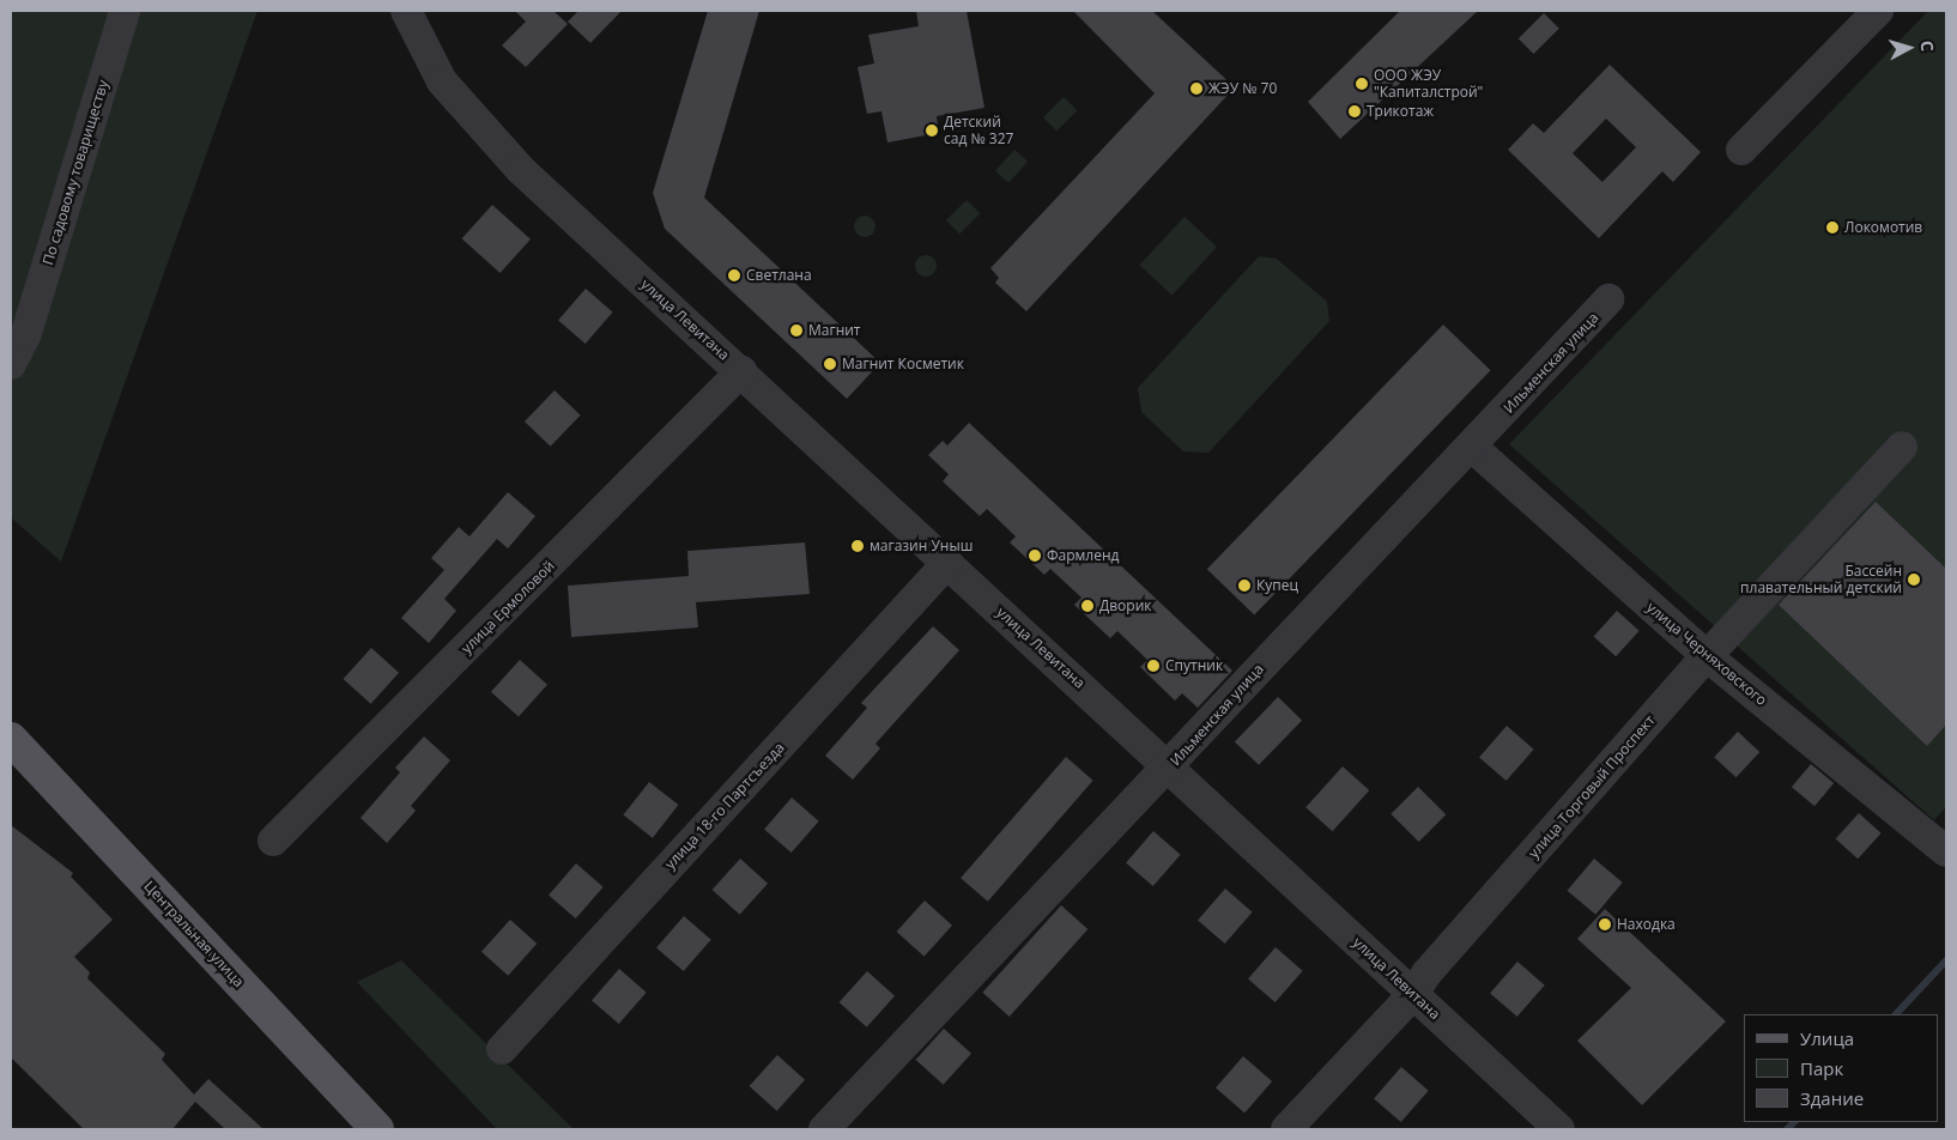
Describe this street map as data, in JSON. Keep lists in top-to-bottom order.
{
  "streets": {
    "main road": ["Центральная улица"],
    "street": [
      "По садовому товариществу",
      "улица Левитана",
      "Ильменская улица",
      "улица Ермоловой",
      "улица Черняховского",
      "улица Торговый Проспект",
      "улица 18-го Партсъезда"
    ]
  },
  "crossings": [
    ["улица Левитана", "Ильменская улица"],
    ["улица Левитана", "улица Ермоловой"],
    ["улица Левитана", "улица Торговый Проспект"],
    ["улица Левитана", "улица 18-го Партсъезда"],
    ["Ильменская улица", "улица Черняховского"],
    ["улица Черняховского", "улица Торговый Проспект"]
  ],
  "places": [
    "ООО ЖЭУ \"Капиталстрой\"",
    "ЖЭУ № 70",
    "Трикотаж",
    "Детский сад № 327",
    "Локомотив",
    "Светлана",
    "Магнит",
    "Магнит Косметик",
    "магазин Уныш",
    "Фармленд",
    "Бассейн плавательный детский",
    "Купец",
    "Дворик",
    "Спутник",
    "Находка"
  ],
  "legend": ["Улица", "Парк", "Здание"],
  "north": "right"
}
